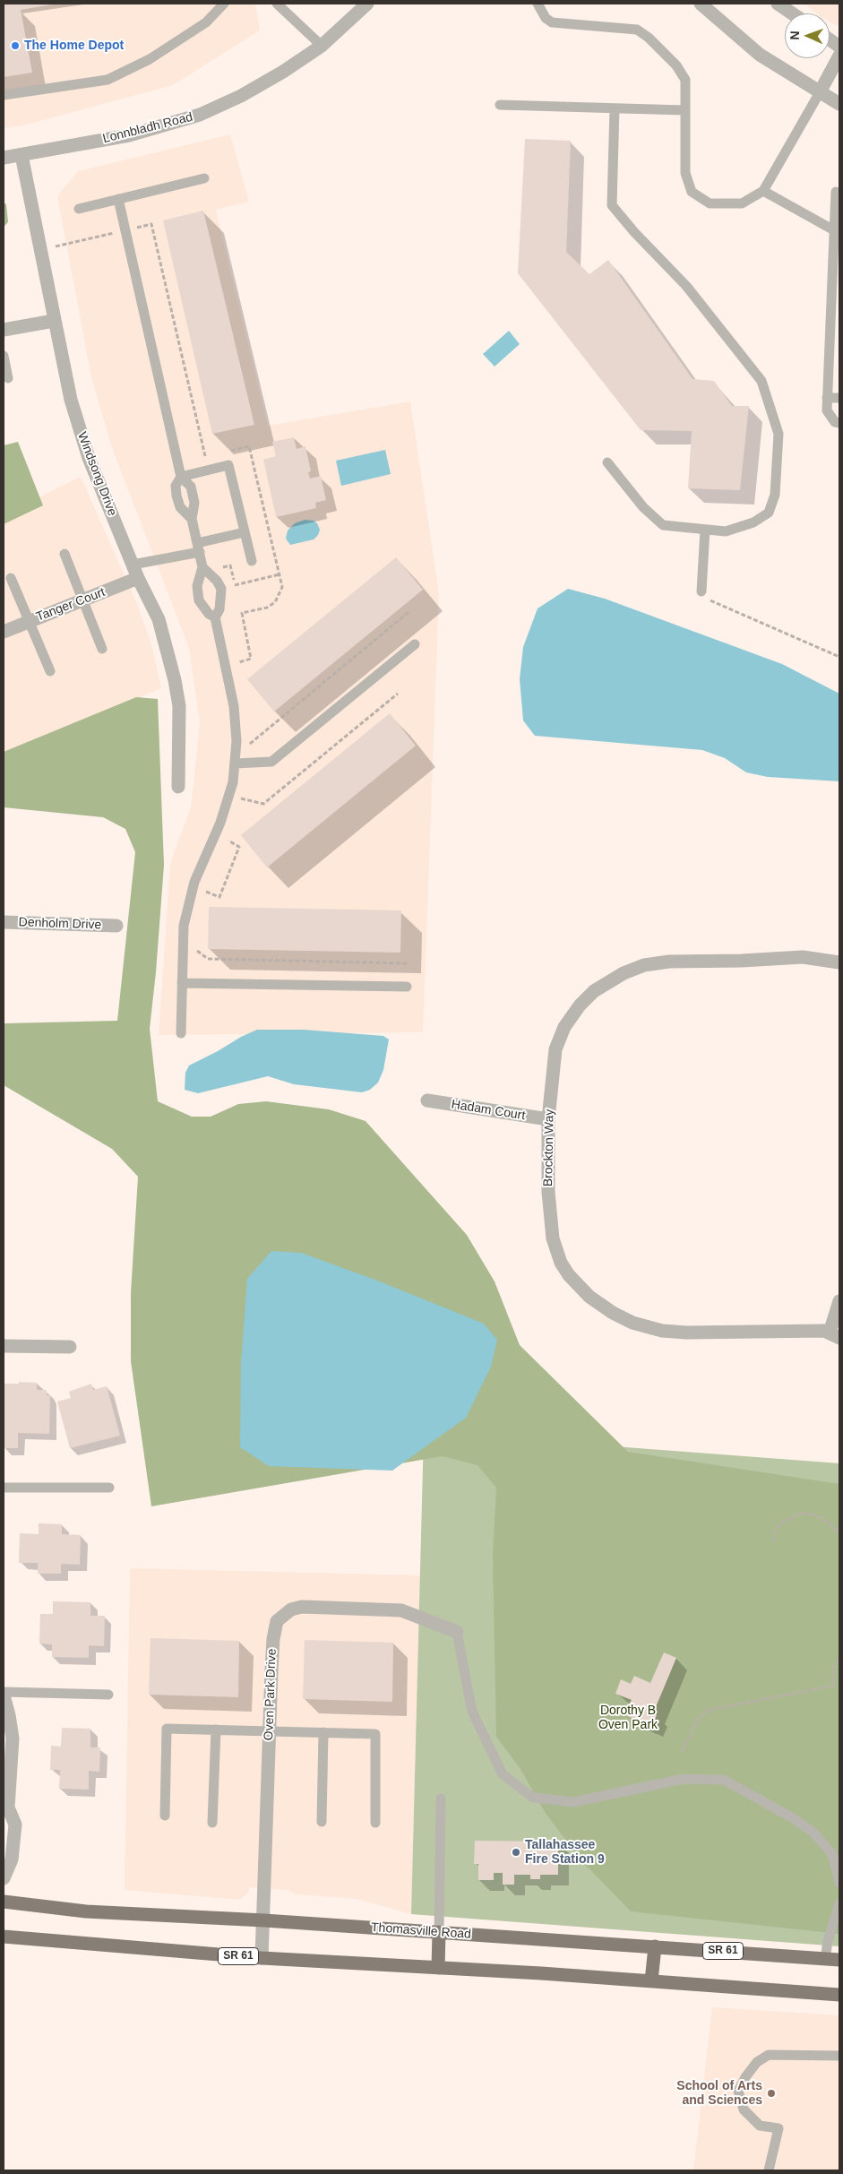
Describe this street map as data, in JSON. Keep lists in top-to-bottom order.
{
  "streets": {
    "main road": ["Thomasville Road", "SR 61"],
    "street": [
      "Lonnbladh Road",
      "Windsong Drive",
      "Tanger Court",
      "Denholm Drive",
      "Hadam Court",
      "Brockton Way",
      "Oven Park Drive"
    ]
  },
  "crossings": [
    ["Lonnbladh Road", "Windsong Drive"],
    ["Windsong Drive", "Tanger Court"],
    ["Hadam Court", "Brockton Way"],
    ["Oven Park Drive", "Thomasville Road"],
    ["Oven Park Drive", "SR 61"]
  ],
  "parks": ["Dorothy B Oven Park"],
  "places": ["The Home Depot", "Tallahassee Fire Station 9", "School of Arts and Sciences"],
  "north": "left"
}
